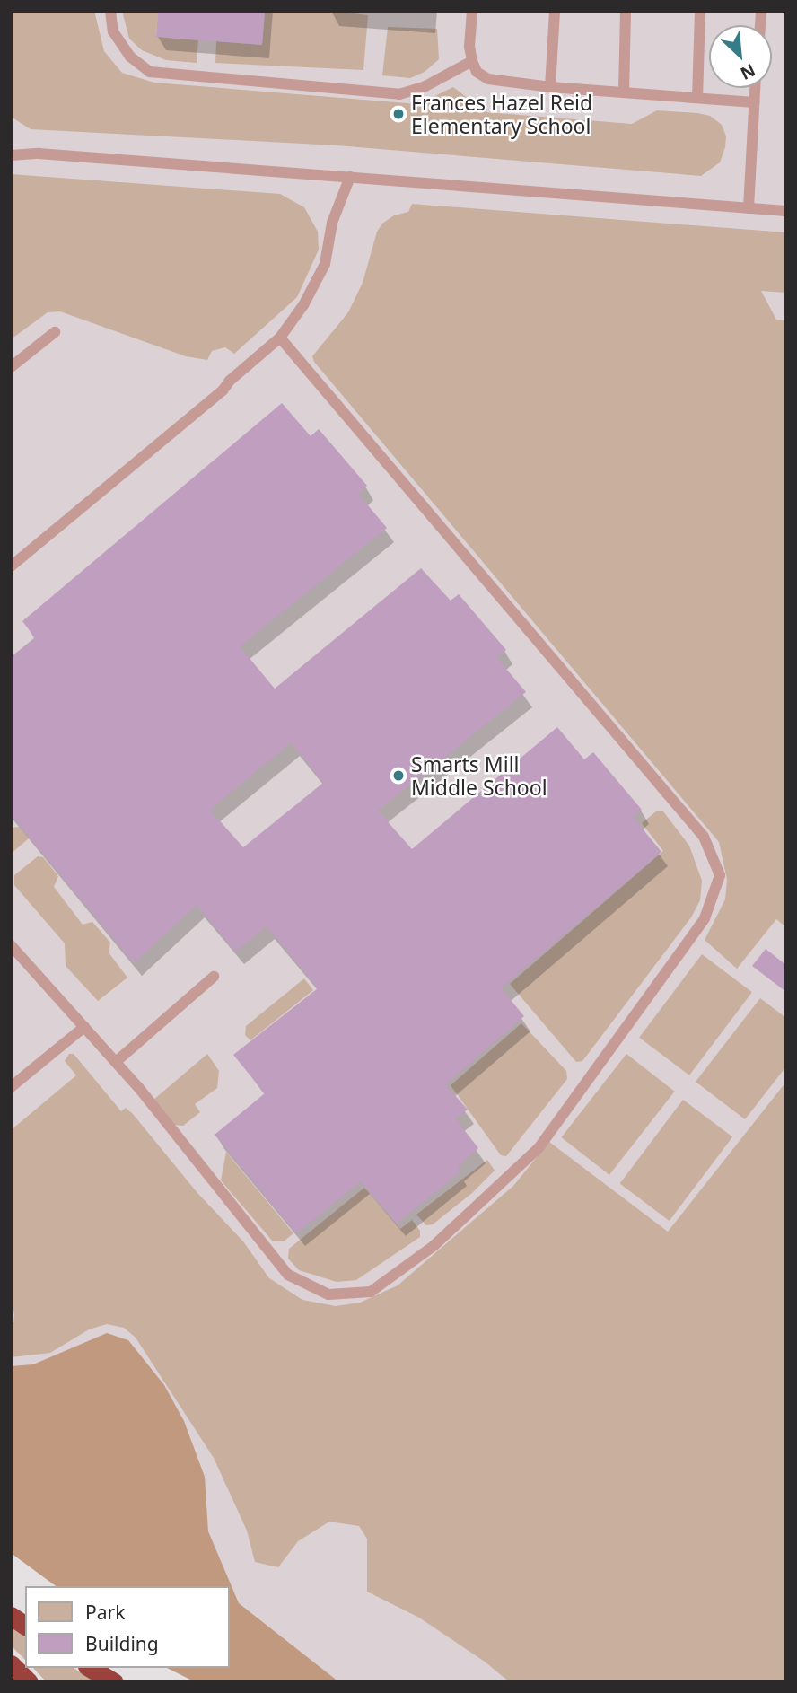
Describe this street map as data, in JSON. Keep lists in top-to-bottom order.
{
  "places": ["Frances Hazel Reid Elementary School", "Smarts Mill Middle School"],
  "legend": ["Park", "Building"],
  "north": "bottom right"
}
